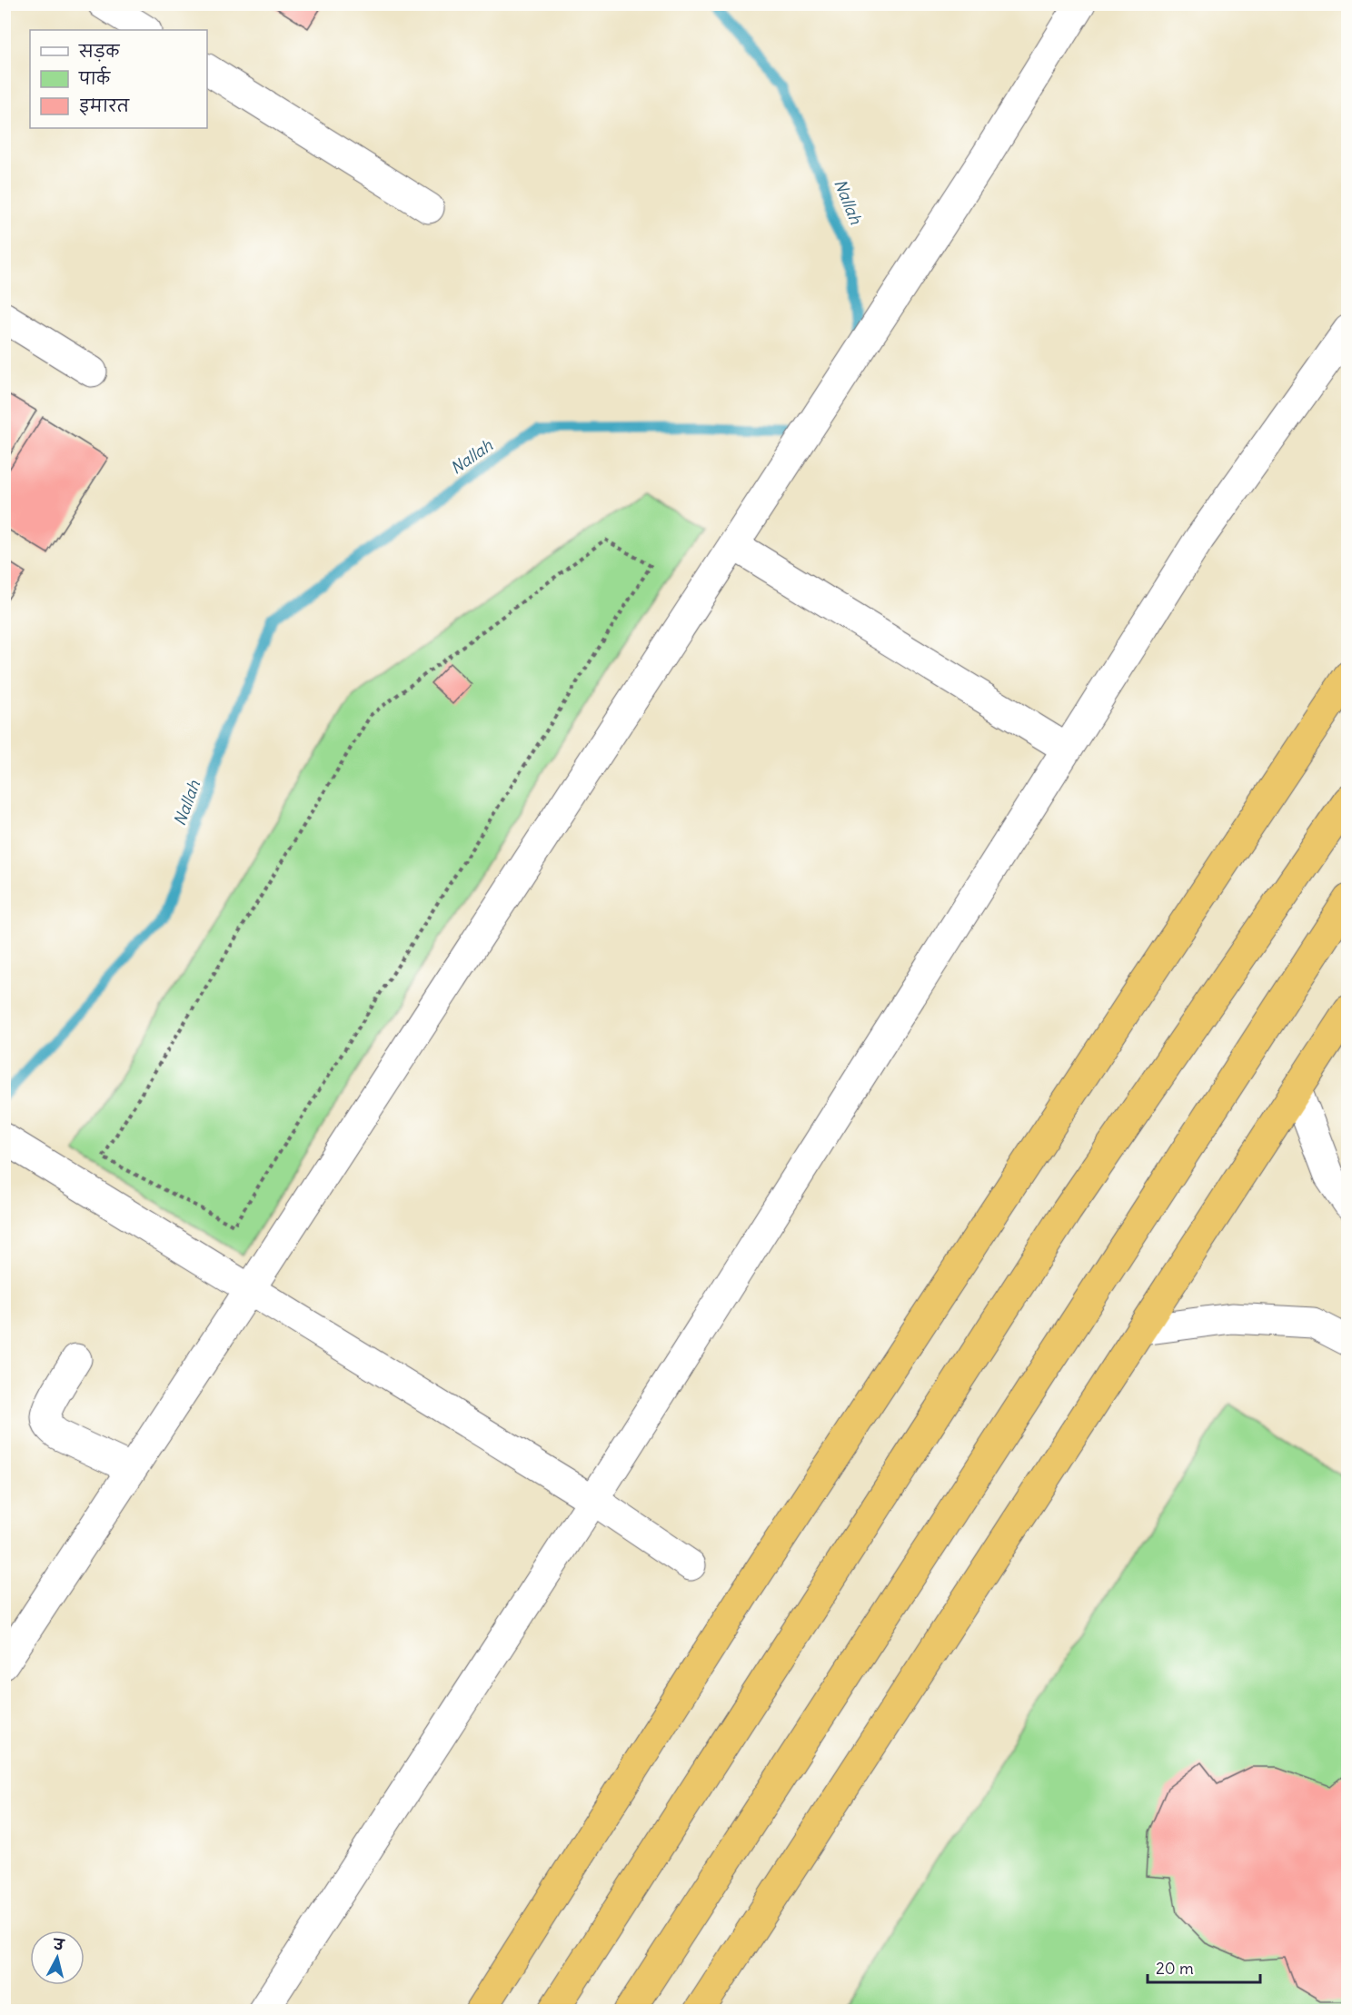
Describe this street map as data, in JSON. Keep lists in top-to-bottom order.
{
  "water": ["Nallah"],
  "legend": ["सड़क", "पार्क", "इमारत"],
  "scale_bar": "20 m",
  "north": "top"
}
